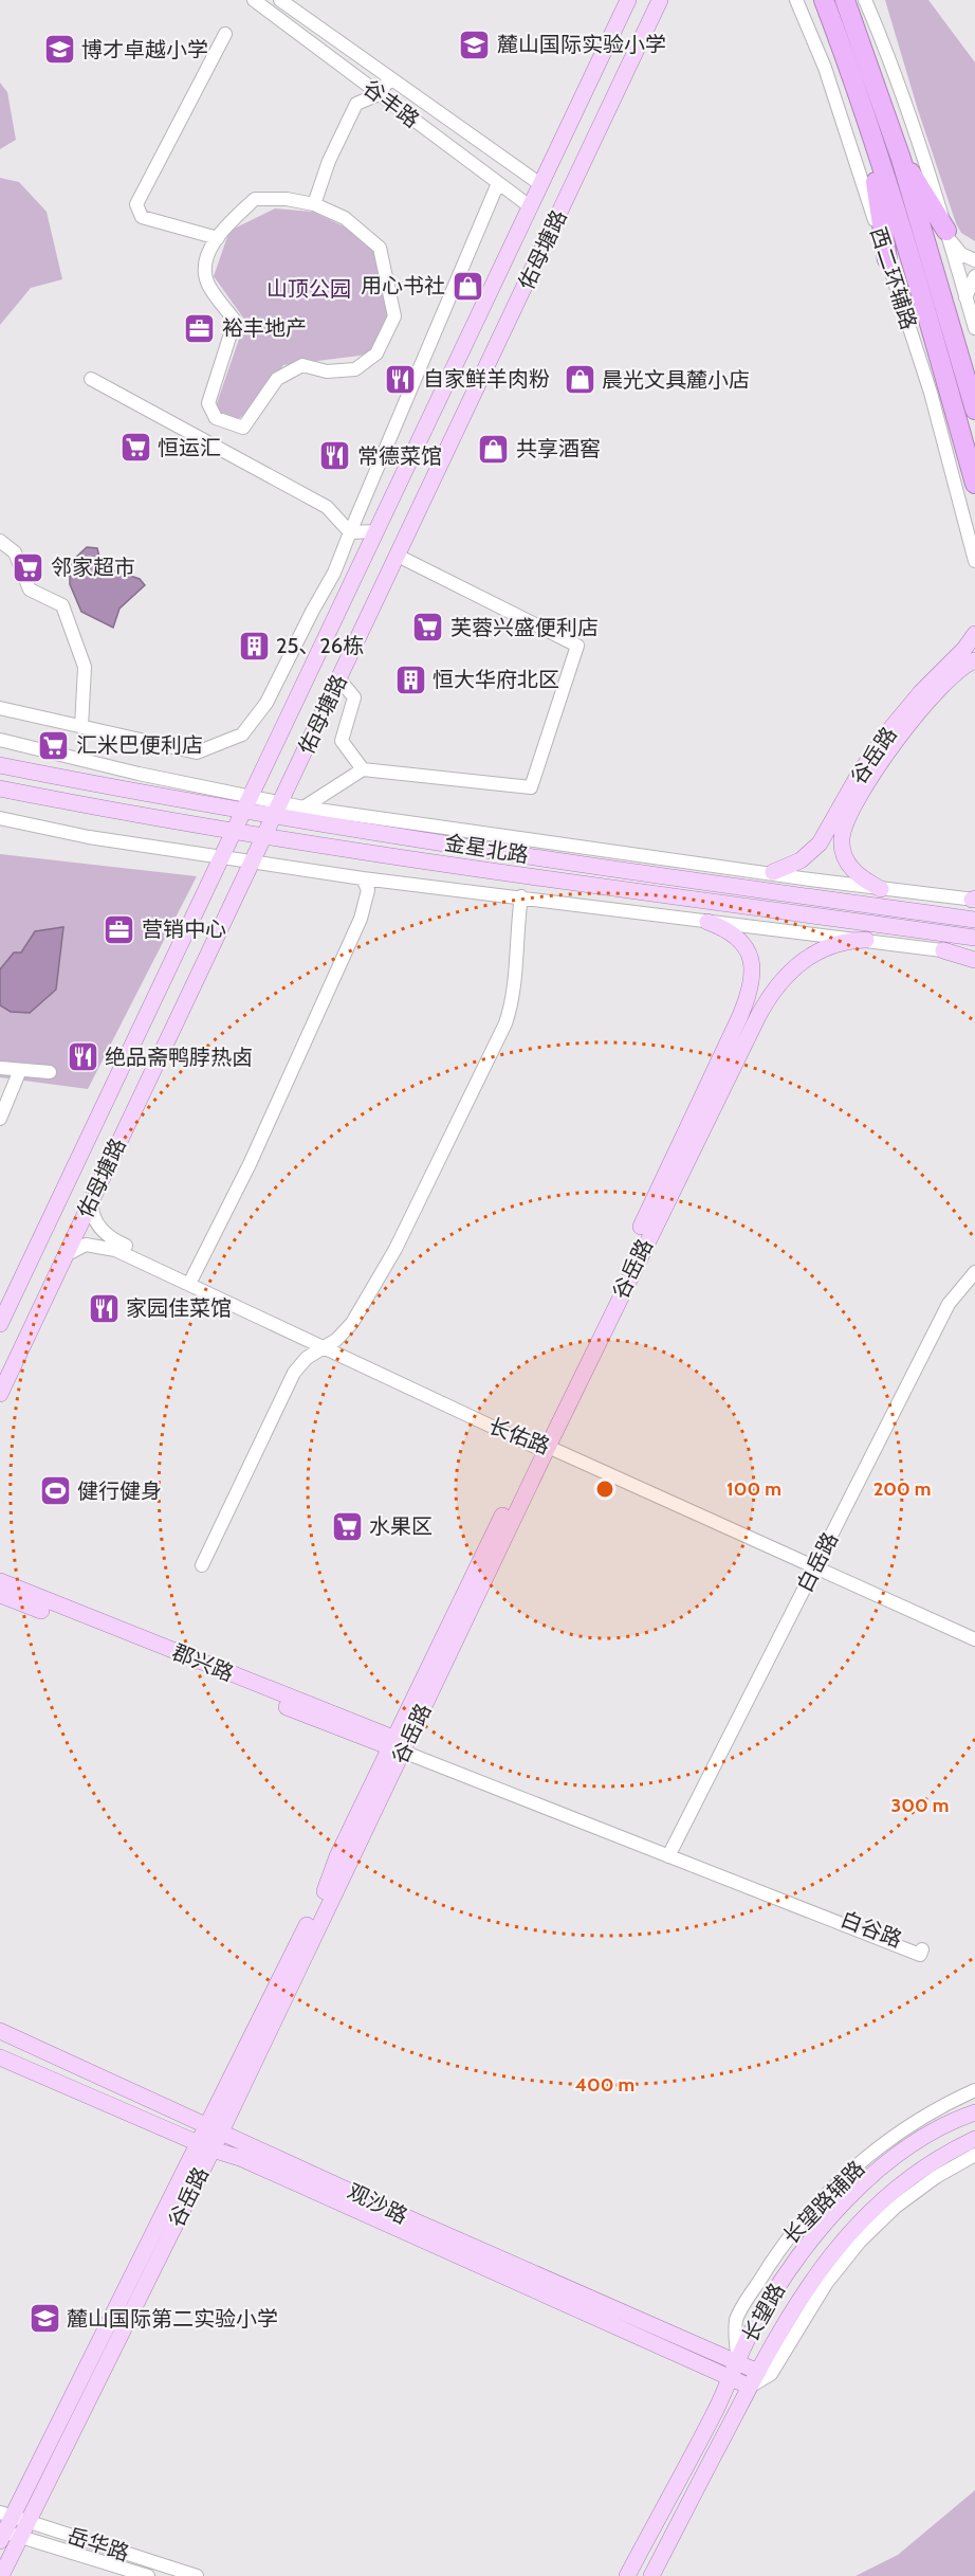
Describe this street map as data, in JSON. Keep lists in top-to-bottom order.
{
  "streets": {
    "main road": [
      "佑母塘路",
      "谷岳路",
      "金星北路",
      "郡兴路",
      "观沙路",
      "长望路"
    ],
    "street": [
      "谷丰路",
      "西二环辅路",
      "长佑路",
      "白岳路",
      "白谷路",
      "长望路辅路",
      "岳华路"
    ]
  },
  "crossings": [
    ["谷丰路", "佑母塘路"],
    ["佑母塘路", "金星北路"],
    ["佑母塘路", "长佑路"],
    ["谷岳路", "长佑路"],
    ["谷岳路", "郡兴路"],
    ["谷岳路", "白谷路"],
    ["谷岳路", "观沙路"],
    ["谷岳路", "岳华路"],
    ["长佑路", "白岳路"],
    ["白岳路", "白谷路"],
    ["郡兴路", "白谷路"],
    ["长望路辅路", "观沙路"],
    ["长望路辅路", "长望路"],
    ["观沙路", "长望路"]
  ],
  "parks": ["山顶公园"],
  "places": {
    "school or university": ["麓山国际实验小学", "博才卓越小学", "麓山国际第二实验小学"],
    "shop": ["用心书社", "晨光文具麓小店", "共享酒窖"],
    "office": ["裕丰地产", "营销中心"],
    "restaurant": [
      "自家鲜羊肉粉",
      "常德菜馆",
      "绝品斋鸭脖热卤",
      "家园佳菜馆"
    ],
    "supermarket": [
      "恒运汇",
      "邻家超市",
      "芙蓉兴盛便利店",
      "汇米巴便利店",
      "水果区"
    ],
    "building": ["25、26栋", "恒大华府北区"],
    "sports": ["健行健身"]
  },
  "rings": [
    "100 m",
    "200 m",
    "300 m",
    "400 m"
  ]
}
